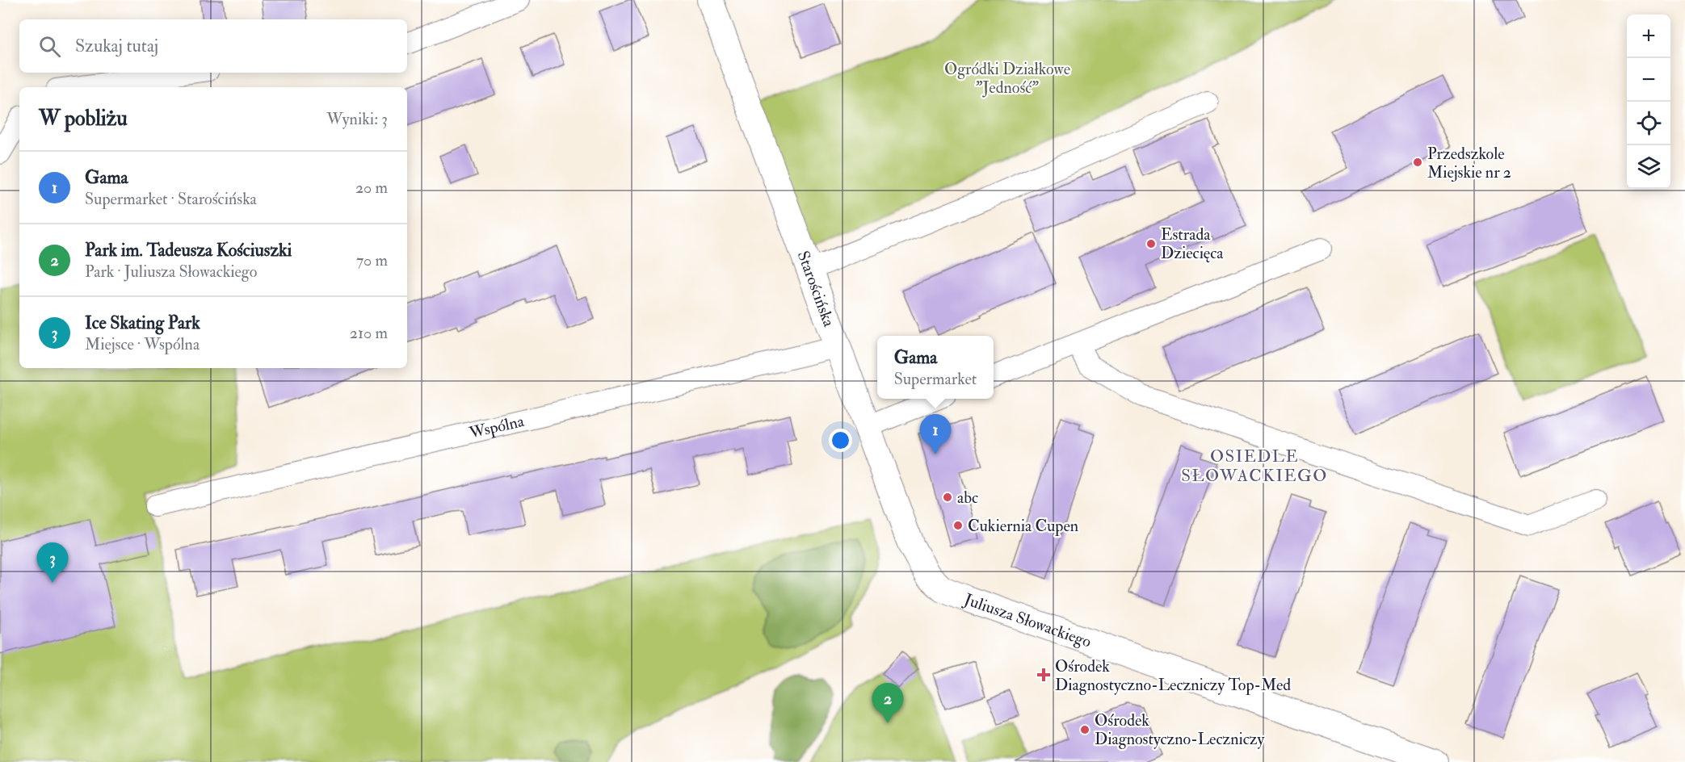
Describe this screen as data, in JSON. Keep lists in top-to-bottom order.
{
  "streets": {
    "street": ["Starościńska", "Wspólna", "Juliusza Słowackiego"]
  },
  "crossings": [
    ["Starościńska", "Wspólna"],
    ["Starościńska", "Juliusza Słowackiego"]
  ],
  "districts": ["OSIEDLE SŁOWACKIEGO"],
  "parks": ["Ogródki Działkowe \"Jedność\""],
  "places": {
    "other": [
      "Przedszkole Miejskie nr 2",
      "Estrada Dziecięca",
      "abc",
      "Cukiernia Cupen",
      "Ośrodek Diagnostyczno-Leczniczy"
    ],
    "health": ["Ośrodek Diagnostyczno-Leczniczy Top-Med"]
  },
  "page": {
    "map_buttons": ["+", "−"],
    "search": "Szukaj tutaj",
    "heading": ["W pobliżu", "Wyniki: 3"],
    "list": [
      {
        "mark": "1",
        "name": "Gama",
        "note": "Supermarket · Starościńska",
        "value": "20 m"
      },
      {
        "mark": "2",
        "name": "Park im. Tadeusza Kościuszki",
        "note": "Park · Juliusza Słowackiego",
        "value": "70 m"
      },
      {
        "mark": "3",
        "name": "Ice Skating Park",
        "note": "Miejsce · Wspólna",
        "value": "210 m"
      }
    ],
    "popup": ["Gama", "Supermarket"],
    "pins": ["1", "3", "2"]
  }
}
